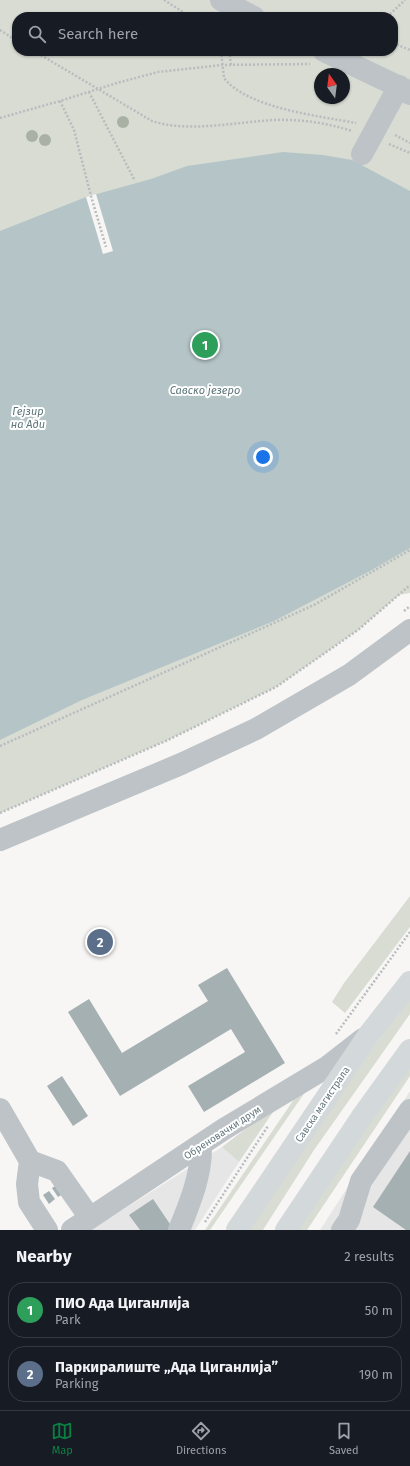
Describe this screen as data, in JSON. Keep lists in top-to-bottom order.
{
  "streets": {
    "main road": ["Савска магистрала"],
    "street": ["Обреновачки друм"]
  },
  "crossings": [
    ["Савска магистрала", "Обреновачки друм"]
  ],
  "water": ["Савско језеро", "Гејзир на Ади"],
  "north": "top",
  "page": {
    "search": "Search here",
    "pins": ["1", "2"],
    "heading": ["Nearby", "2 results"],
    "list": [
      {
        "mark": "1",
        "name": "ПИО Ада Циганлија",
        "note": "Park",
        "value": "50 m"
      },
      {
        "mark": "2",
        "name": "Паркиралиште „Ада Циганлија”",
        "note": "Parking",
        "value": "190 m"
      }
    ],
    "nav": ["Map", "Directions", "Saved"]
  }
}
